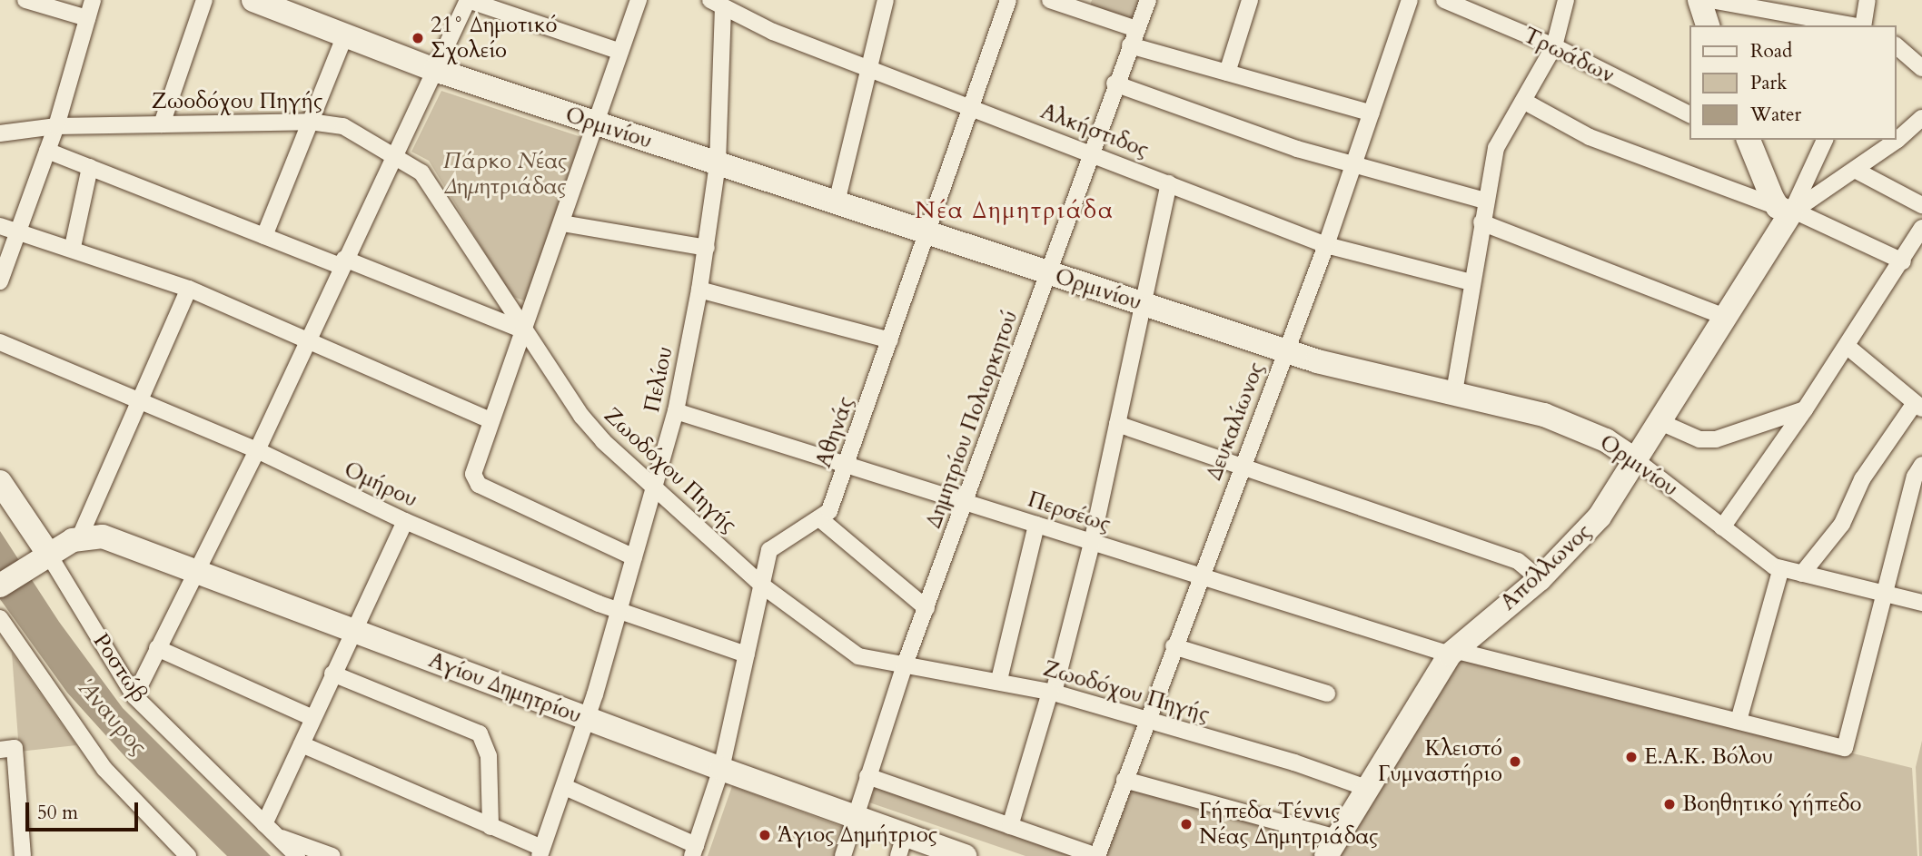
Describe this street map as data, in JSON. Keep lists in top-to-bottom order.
{
  "streets": {
    "street": [
      "Τρωάδων",
      "Ζωοδόχου Πηγής",
      "Ορμινίου",
      "Αλκήστιδος",
      "Πελίου",
      "Δημητρίου Πολιορκητού",
      "Δευκαλίωνος",
      "Αθηνάς",
      "Ομήρου",
      "Περσέως",
      "Απόλλωνος",
      "Ροστώβ",
      "Αγίου Δημητρίου"
    ]
  },
  "crossings": [
    ["Ζωοδόχου Πηγής", "Πελίου"],
    ["Ζωοδόχου Πηγής", "Δημητρίου Πολιορκητού"],
    ["Ζωοδόχου Πηγής", "Δευκαλίωνος"],
    ["Ζωοδόχου Πηγής", "Αθηνάς"],
    ["Ζωοδόχου Πηγής", "Απόλλωνος"],
    ["Ορμινίου", "Πελίου"],
    ["Ορμινίου", "Δημητρίου Πολιορκητού"],
    ["Ορμινίου", "Δευκαλίωνος"],
    ["Ορμινίου", "Αθηνάς"],
    ["Ορμινίου", "Περσέως"],
    ["Ορμινίου", "Απόλλωνος"],
    ["Αλκήστιδος", "Πελίου"],
    ["Αλκήστιδος", "Δημητρίου Πολιορκητού"],
    ["Αλκήστιδος", "Δευκαλίωνος"],
    ["Αλκήστιδος", "Αθηνάς"],
    ["Πελίου", "Ομήρου"],
    ["Πελίου", "Περσέως"],
    ["Πελίου", "Αγίου Δημητρίου"],
    ["Δημητρίου Πολιορκητού", "Περσέως"],
    ["Δημητρίου Πολιορκητού", "Αγίου Δημητρίου"],
    ["Δευκαλίωνος", "Περσέως"],
    ["Αθηνάς", "Ομήρου"],
    ["Αθηνάς", "Περσέως"],
    ["Αθηνάς", "Αγίου Δημητρίου"],
    ["Περσέως", "Απόλλωνος"]
  ],
  "districts": ["Νέα Δημητριάδα"],
  "water": ["Άναυρος"],
  "parks": ["Πάρκο Νέας Δημητριάδας"],
  "places": [
    "21° Δημοτικό Σχολείο",
    "Ε.Α.Κ. Βόλου",
    "Κλειστό Γυμναστήριο",
    "Βοηθητικό γήπεδο",
    "Γήπεδα Τέννις Νέας Δημητριάδας",
    "Άγιος Δημήτριος"
  ],
  "legend": ["Road", "Park", "Water"],
  "scale_bar": "50 m"
}
